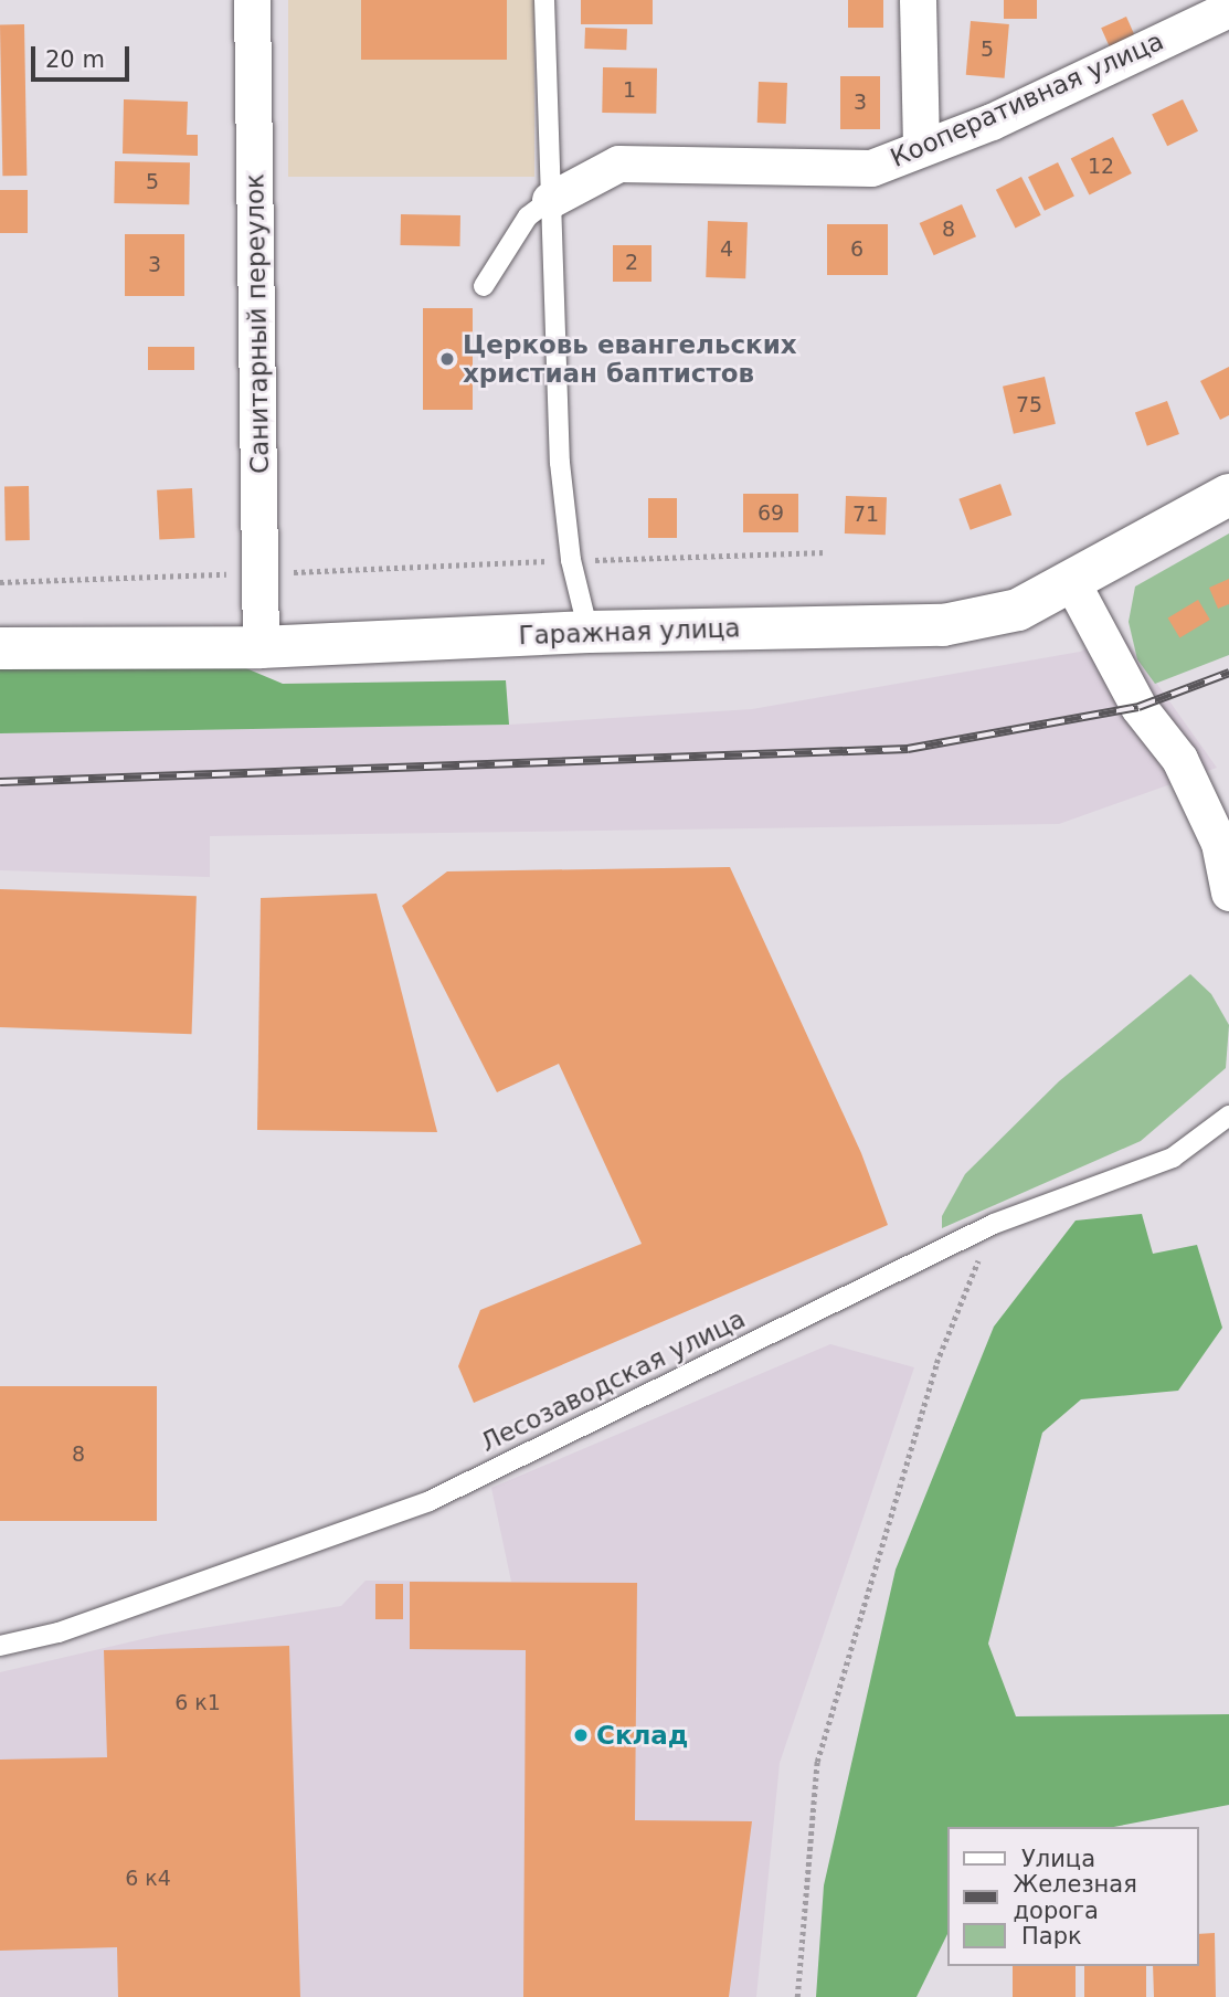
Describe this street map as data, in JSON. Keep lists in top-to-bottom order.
{
  "streets": {
    "street": ["Кооперативная улица", "Санитарный переулок", "Гаражная улица"],
    "lane": ["Лесозаводская улица"]
  },
  "crossings": [
    ["Санитарный переулок", "Гаражная улица"]
  ],
  "places": ["Церковь евангельских христиан баптистов", "Склад"],
  "house_numbers": [
    "5",
    "1",
    "3",
    "12",
    "5",
    "8",
    "4",
    "6",
    "2",
    "3",
    "75",
    "69",
    "71",
    "8",
    "6 к1",
    "6 к4"
  ],
  "legend": ["Улица", "Железная дорога", "Парк"],
  "scale_bar": "20 m"
}
